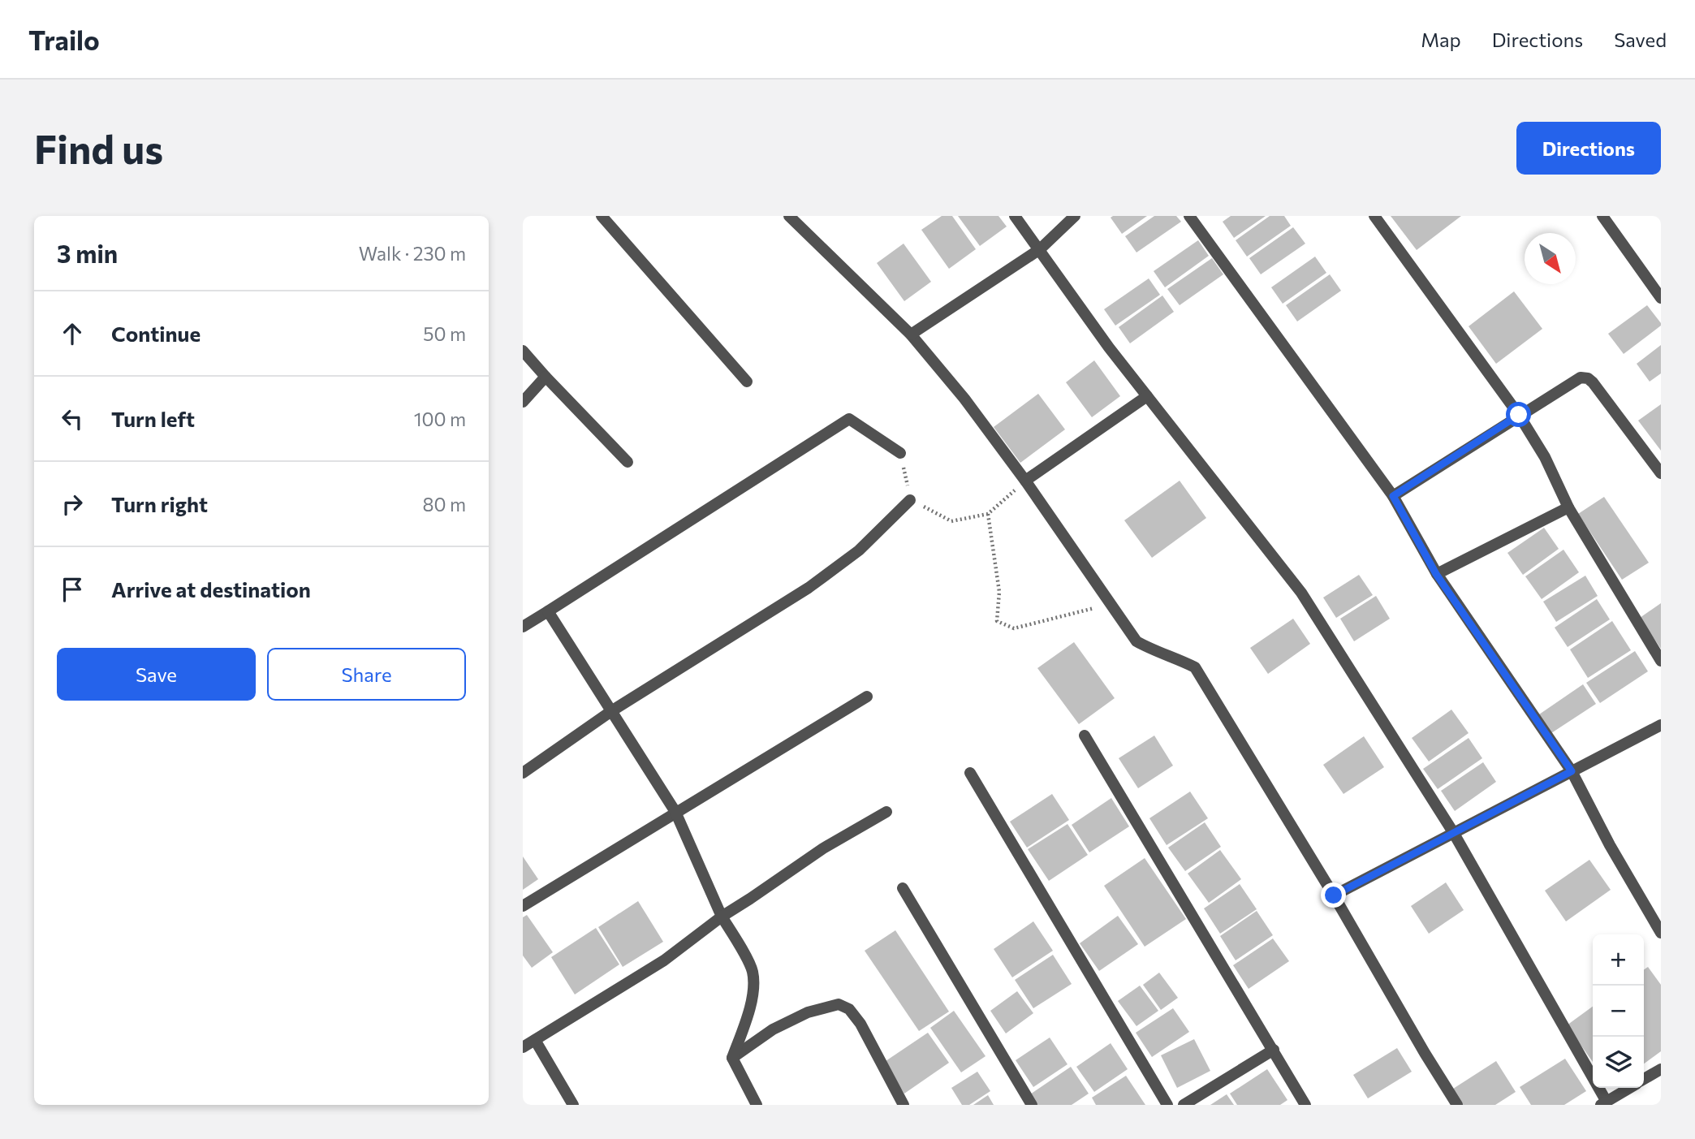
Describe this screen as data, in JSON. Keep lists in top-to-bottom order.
{
  "north": "bottom right",
  "page": {
    "header": "Trailo",
    "nav": ["Map", "Directions", "Saved"],
    "buttons": [
      "Directions",
      ["Save", "Share"]
    ],
    "title": "Find us",
    "heading": ["3 min", "Walk · 230 m"],
    "list": [
      ["Continue", "50 m"],
      ["Turn left", "100 m"],
      ["Turn right", "80 m"],
      "Arrive at destination"
    ],
    "map_buttons": ["+", "−"]
  }
}
